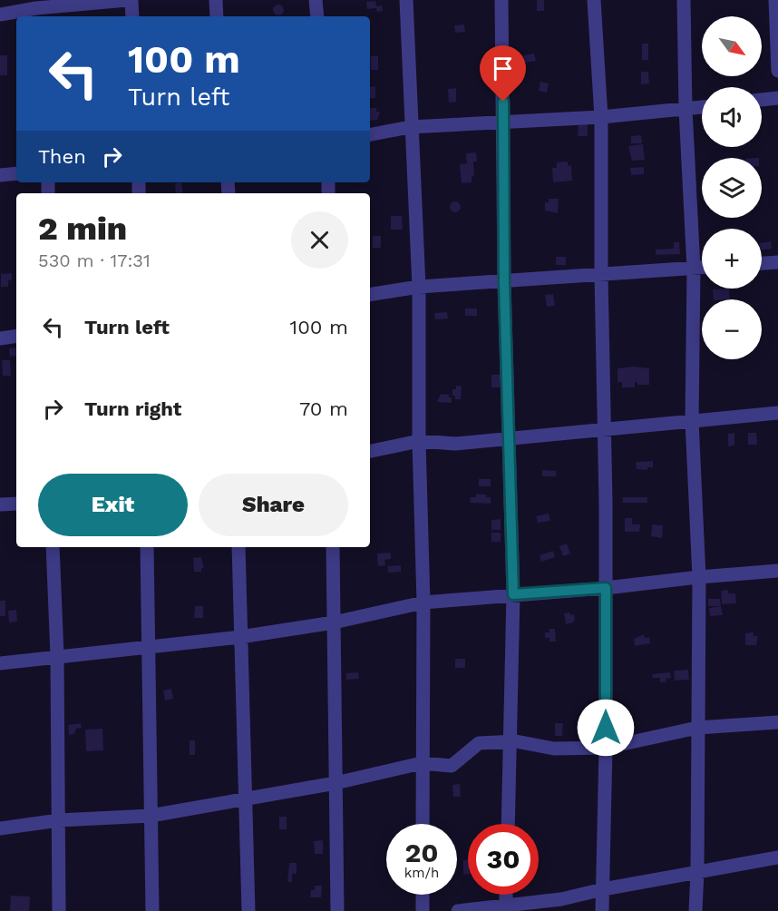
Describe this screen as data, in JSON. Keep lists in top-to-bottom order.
{
  "north": "bottom right",
  "page": {
    "map_buttons": ["+", "−"],
    "turn": ["100 m", "Turn left"],
    "then": "Then",
    "heading": ["2 min", "530 m · 17:31"],
    "list": [
      {
        "name": "Turn left",
        "value": "100 m"
      },
      {
        "name": "Turn right",
        "value": "70 m"
      }
    ],
    "buttons": ["Exit", "Share"],
    "speed": "20 km/h",
    "limit": "30"
  }
}
